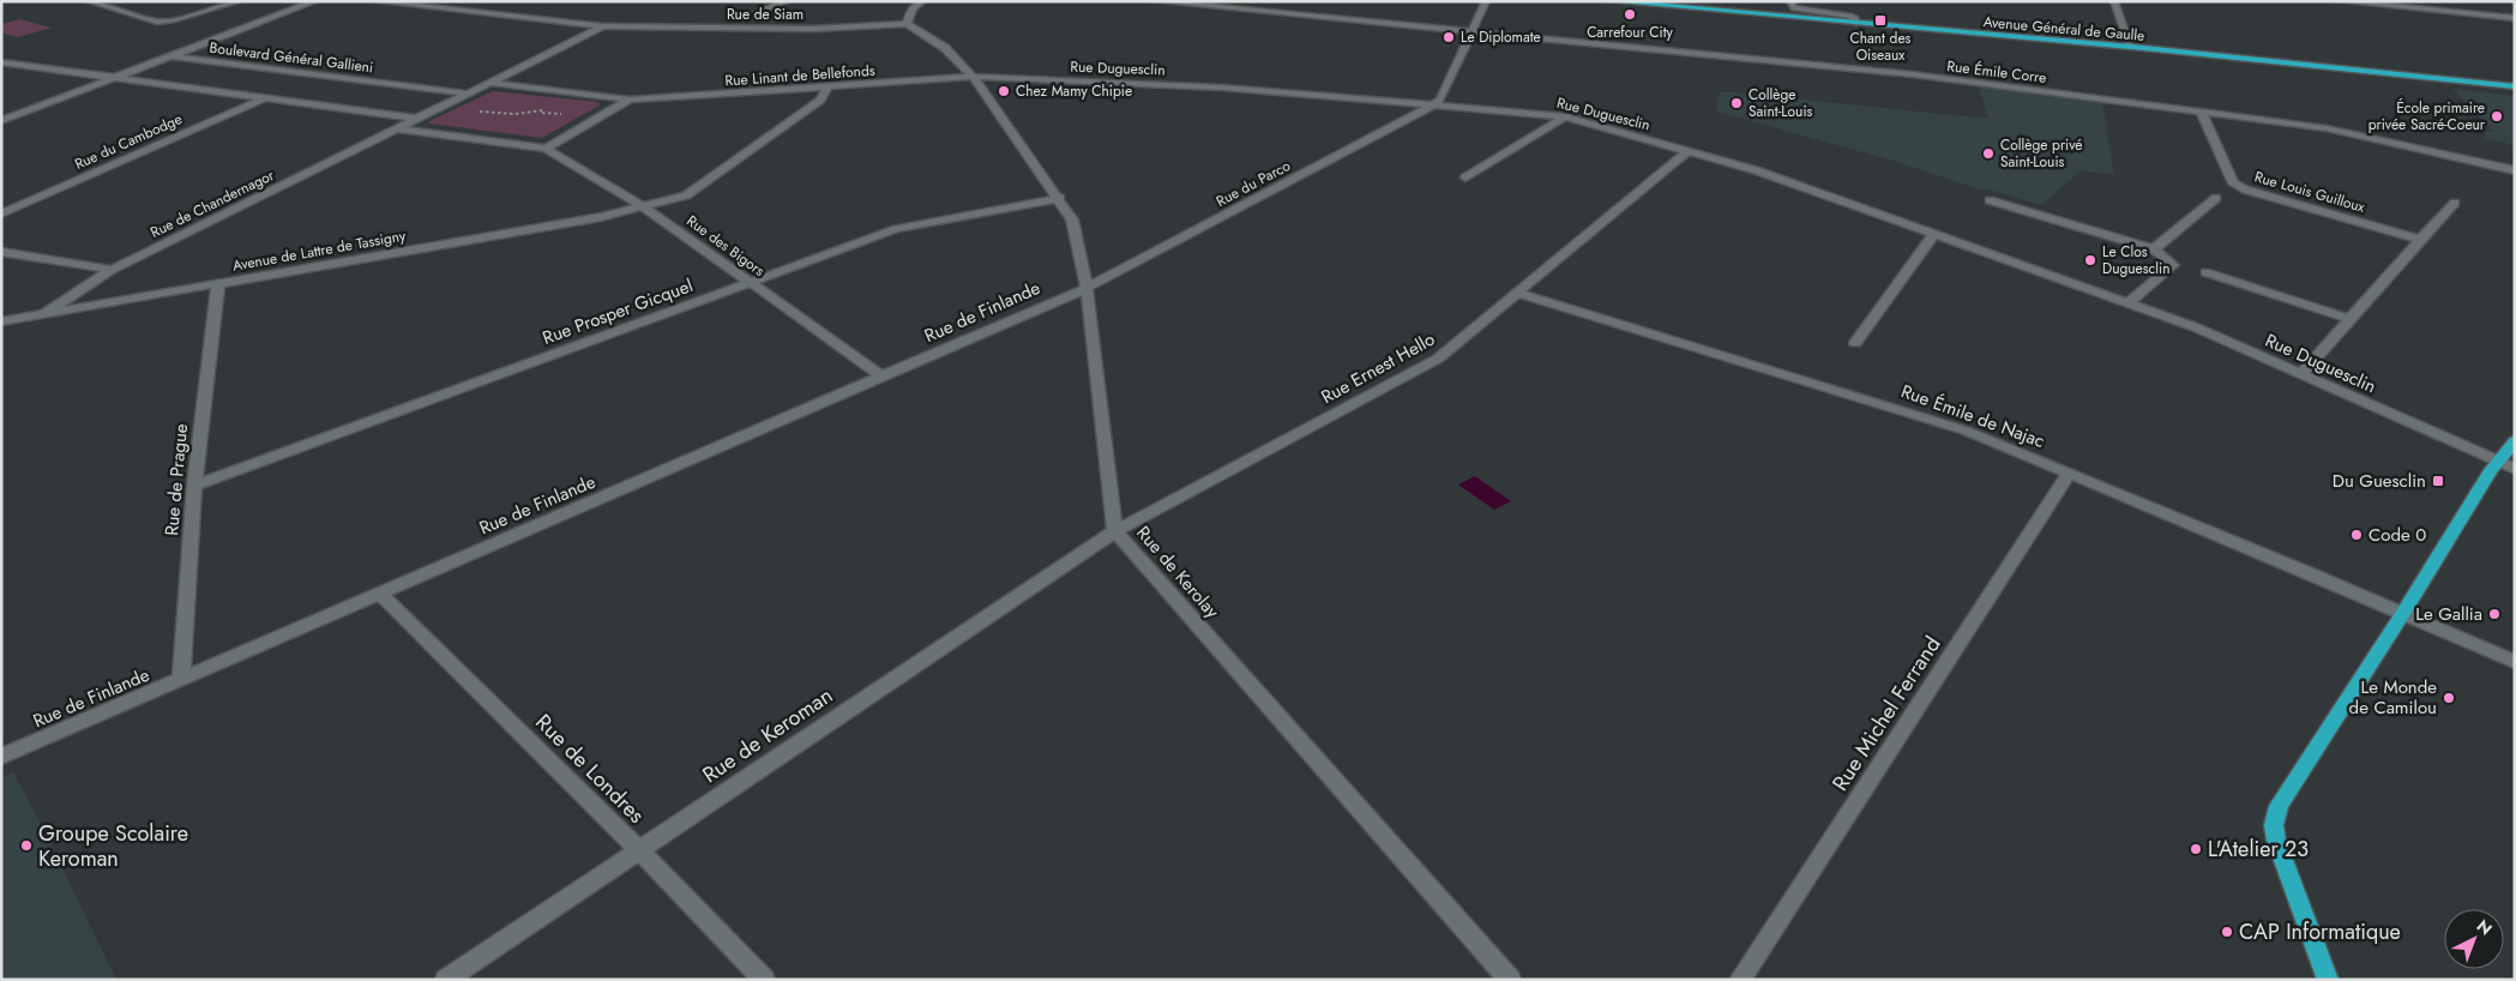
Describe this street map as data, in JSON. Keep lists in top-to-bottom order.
{
  "streets": {
    "main road": ["Avenue Général de Gaulle"],
    "street": [
      "Rue de Siam",
      "Boulevard Général Gallieni",
      "Rue Duguesclin",
      "Rue Émile Corre",
      "Rue Linant de Bellefonds",
      "Rue du Cambodge",
      "Rue du Parco",
      "Rue Louis Guilloux",
      "Rue de Chandernagor",
      "Rue des Bigors",
      "Avenue de Lattre de Tassigny",
      "Rue Prosper Gicquel",
      "Rue de Finlande",
      "Rue Ernest Hello",
      "Rue Émile de Najac",
      "Rue de Prague",
      "Rue de Kerolay",
      "Rue Michel Ferrand",
      "Rue de Keroman",
      "Rue de Londres"
    ]
  },
  "crossings": [
    ["Rue de Siam", "Rue de Chandernagor"],
    ["Rue de Siam", "Rue de Kerolay"],
    ["Boulevard Général Gallieni", "Rue du Cambodge"],
    ["Boulevard Général Gallieni", "Rue de Chandernagor"],
    ["Rue Duguesclin", "Rue Linant de Bellefonds"],
    ["Rue Duguesclin", "Rue du Parco"],
    ["Rue Duguesclin", "Rue Ernest Hello"],
    ["Rue Duguesclin", "Rue de Kerolay"],
    ["Rue Émile Corre", "Rue Louis Guilloux"],
    ["Rue Linant de Bellefonds", "Rue de Chandernagor"],
    ["Rue Linant de Bellefonds", "Avenue de Lattre de Tassigny"],
    ["Rue Linant de Bellefonds", "Rue de Kerolay"],
    ["Rue du Parco", "Rue de Finlande"],
    ["Rue du Parco", "Rue de Kerolay"],
    ["Rue de Chandernagor", "Avenue de Lattre de Tassigny"],
    ["Rue des Bigors", "Avenue de Lattre de Tassigny"],
    ["Rue des Bigors", "Rue Prosper Gicquel"],
    ["Rue des Bigors", "Rue de Finlande"],
    ["Avenue de Lattre de Tassigny", "Rue de Prague"],
    ["Rue Prosper Gicquel", "Rue de Prague"],
    ["Rue Prosper Gicquel", "Rue de Kerolay"],
    ["Rue de Finlande", "Rue de Prague"],
    ["Rue de Finlande", "Rue de Kerolay"],
    ["Rue de Finlande", "Rue de Londres"],
    ["Rue Ernest Hello", "Rue Émile de Najac"],
    ["Rue Ernest Hello", "Rue de Kerolay"],
    ["Rue Ernest Hello", "Rue de Keroman"],
    ["Rue Émile de Najac", "Rue Michel Ferrand"],
    ["Rue de Kerolay", "Rue de Keroman"],
    ["Rue de Keroman", "Rue de Londres"]
  ],
  "places": {
    "other": [
      "Carrefour City",
      "Le Diplomate",
      "Chez Mamy Chipie",
      "Collège Saint-Louis",
      "École primaire privée Sacré-Coeur",
      "Collège privé Saint-Louis",
      "Le Clos Duguesclin",
      "Code 0",
      "Le Gallia",
      "Le Monde de Camilou",
      "Groupe Scolaire Keroman",
      "L'Atelier 23",
      "CAP Informatique"
    ],
    "transit": ["Chant des Oiseaux", "Du Guesclin"]
  },
  "north": "top right"
}
